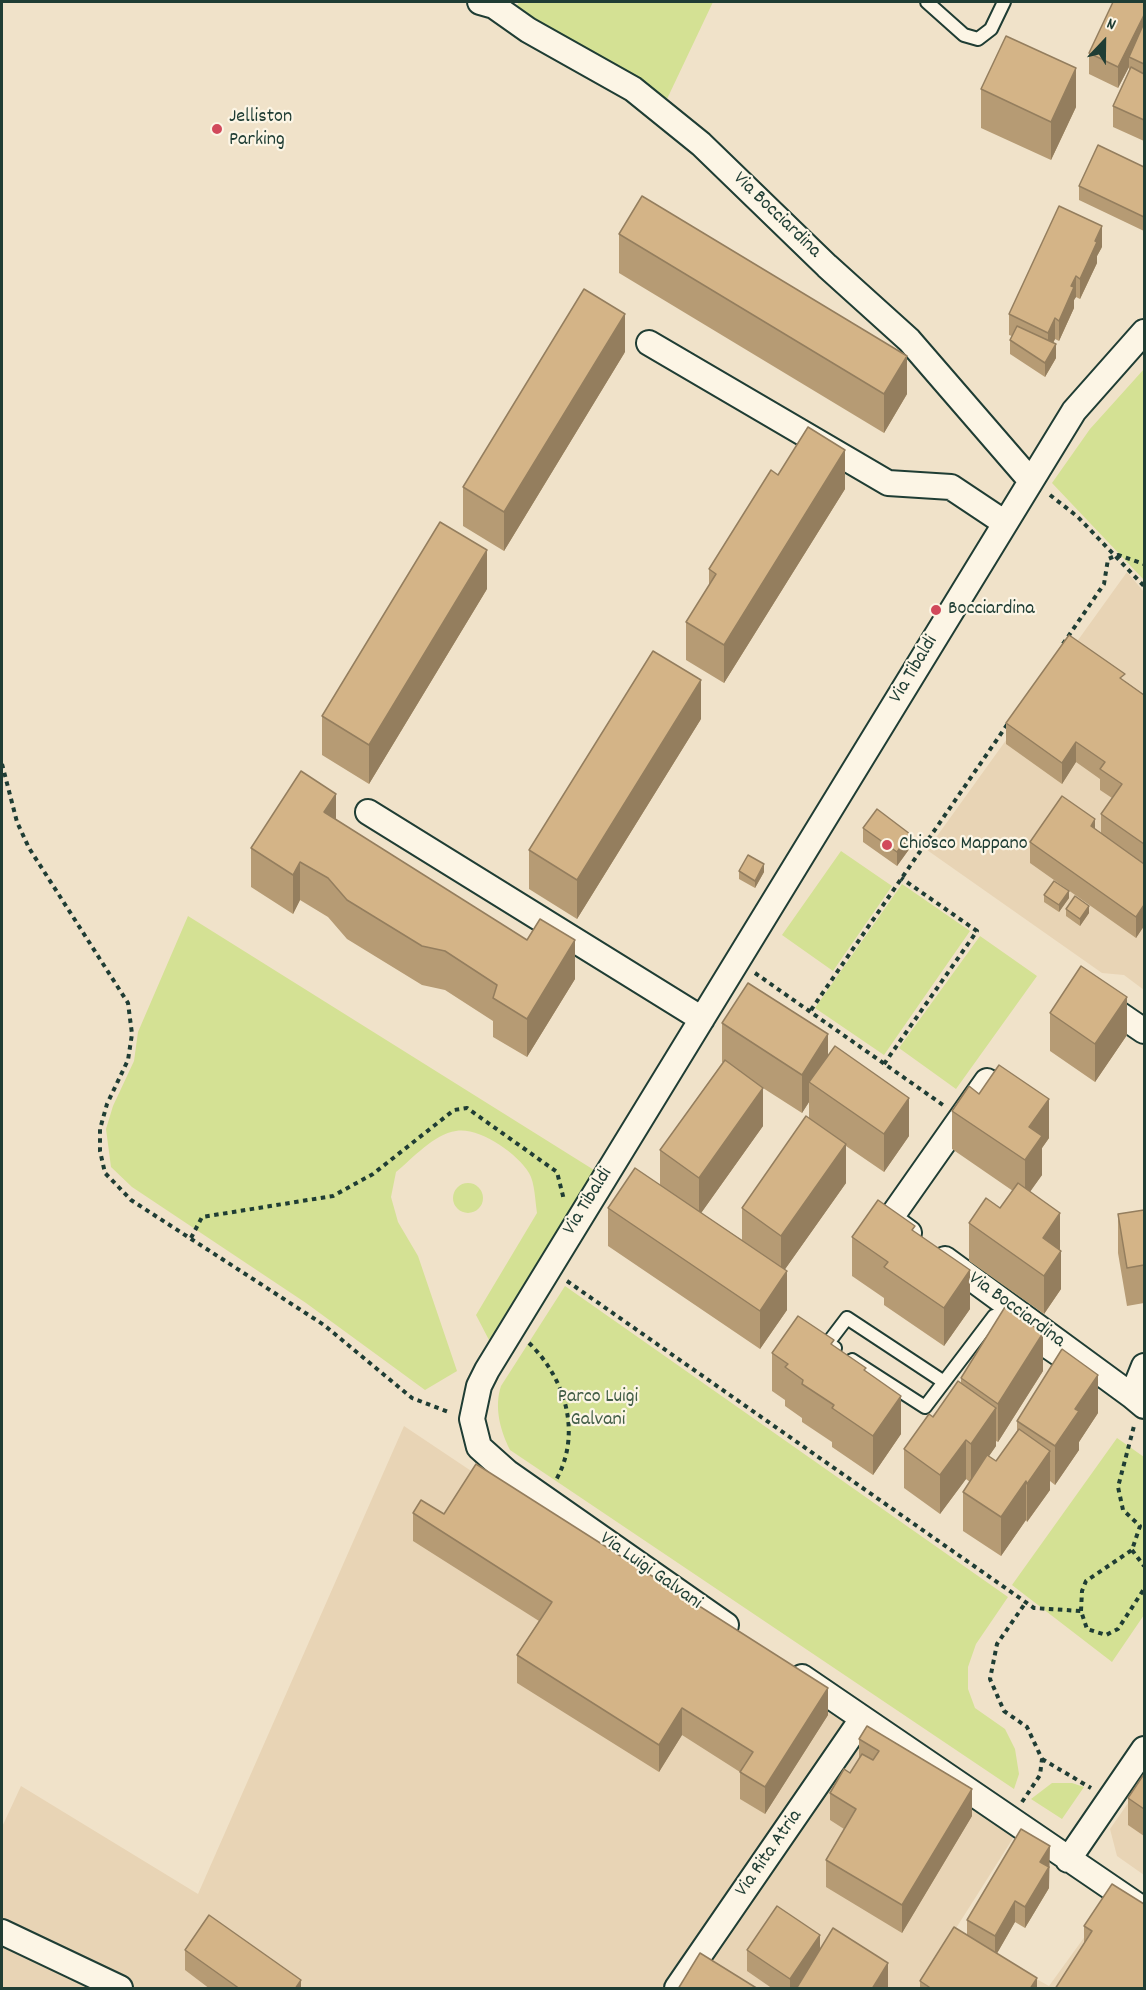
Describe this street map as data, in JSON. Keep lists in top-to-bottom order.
{
  "streets": {
    "street": [
      "Via Bocciardina",
      "Via Tibaldi",
      "Via Luigi Galvani",
      "Via Rita Atria"
    ]
  },
  "crossings": [
    ["Via Bocciardina", "Via Tibaldi"],
    ["Via Tibaldi", "Via Luigi Galvani"]
  ],
  "parks": ["Parco Luigi Galvani"],
  "places": ["Jelliston Parking", "Bocciardina", "Chiosco Mappano"],
  "north": "top"
}
